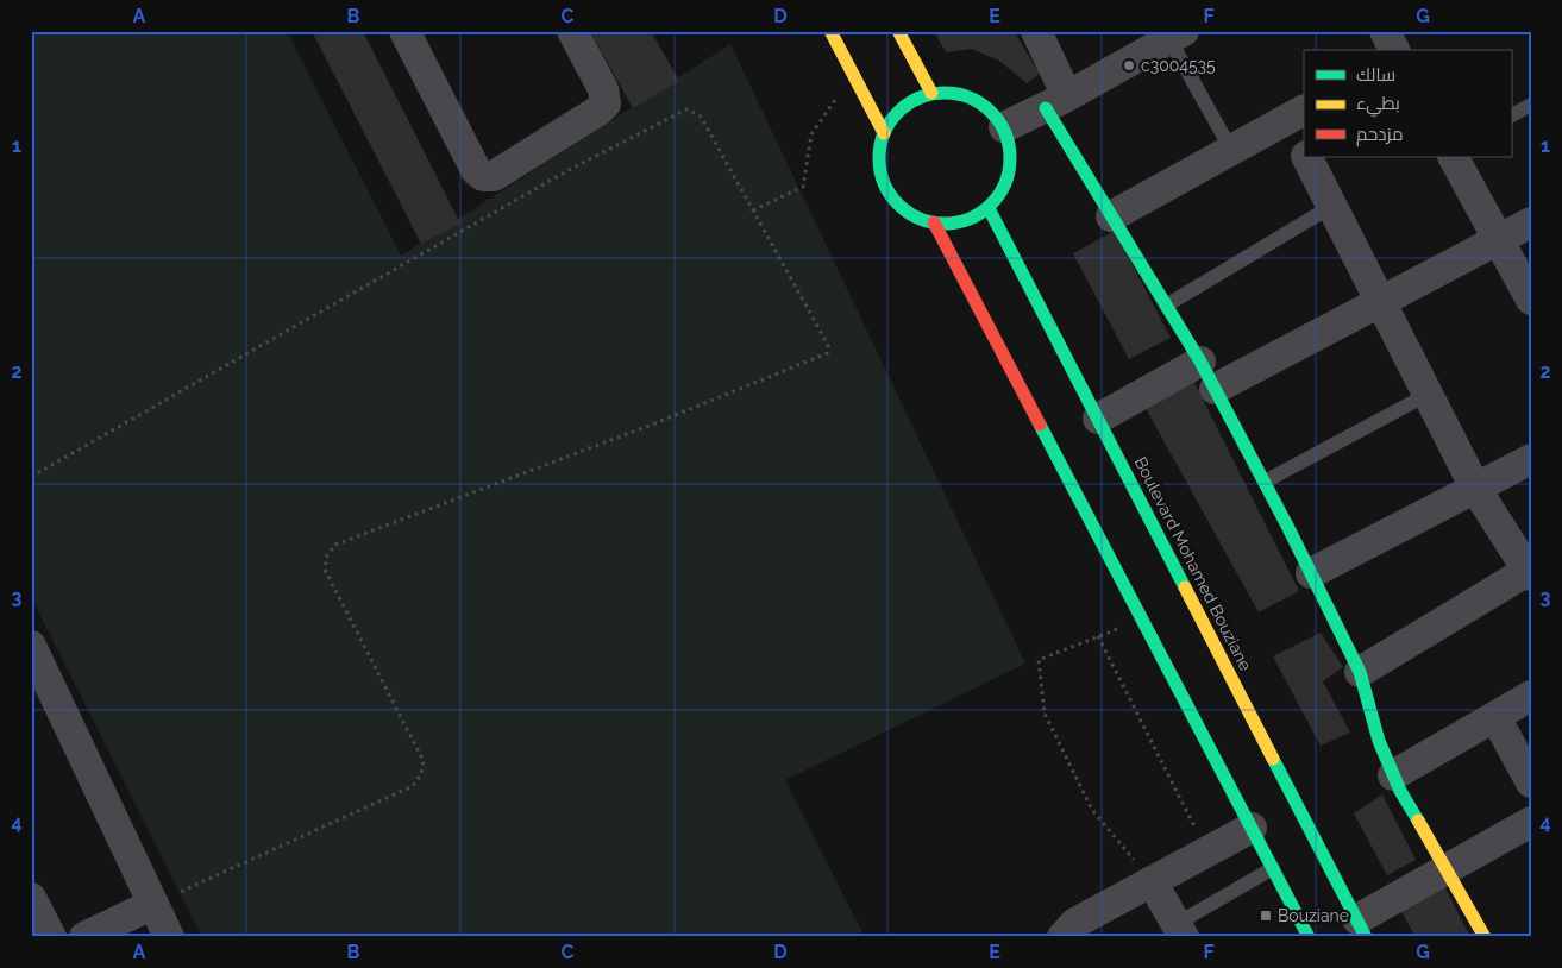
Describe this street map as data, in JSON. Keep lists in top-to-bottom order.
{
  "streets": {
    "street": ["Boulevard Mohamed Bouziane"]
  },
  "places": {
    "other": ["c3004535"],
    "transit": ["Bouziane"]
  },
  "legend": ["سالك", "بطيء", "مزدحم"],
  "grid": {
    "columns": [
      "A",
      "B",
      "C",
      "D",
      "E",
      "F",
      "G"
    ],
    "rows": [
      "1",
      "2",
      "3",
      "4"
    ]
  }
}
